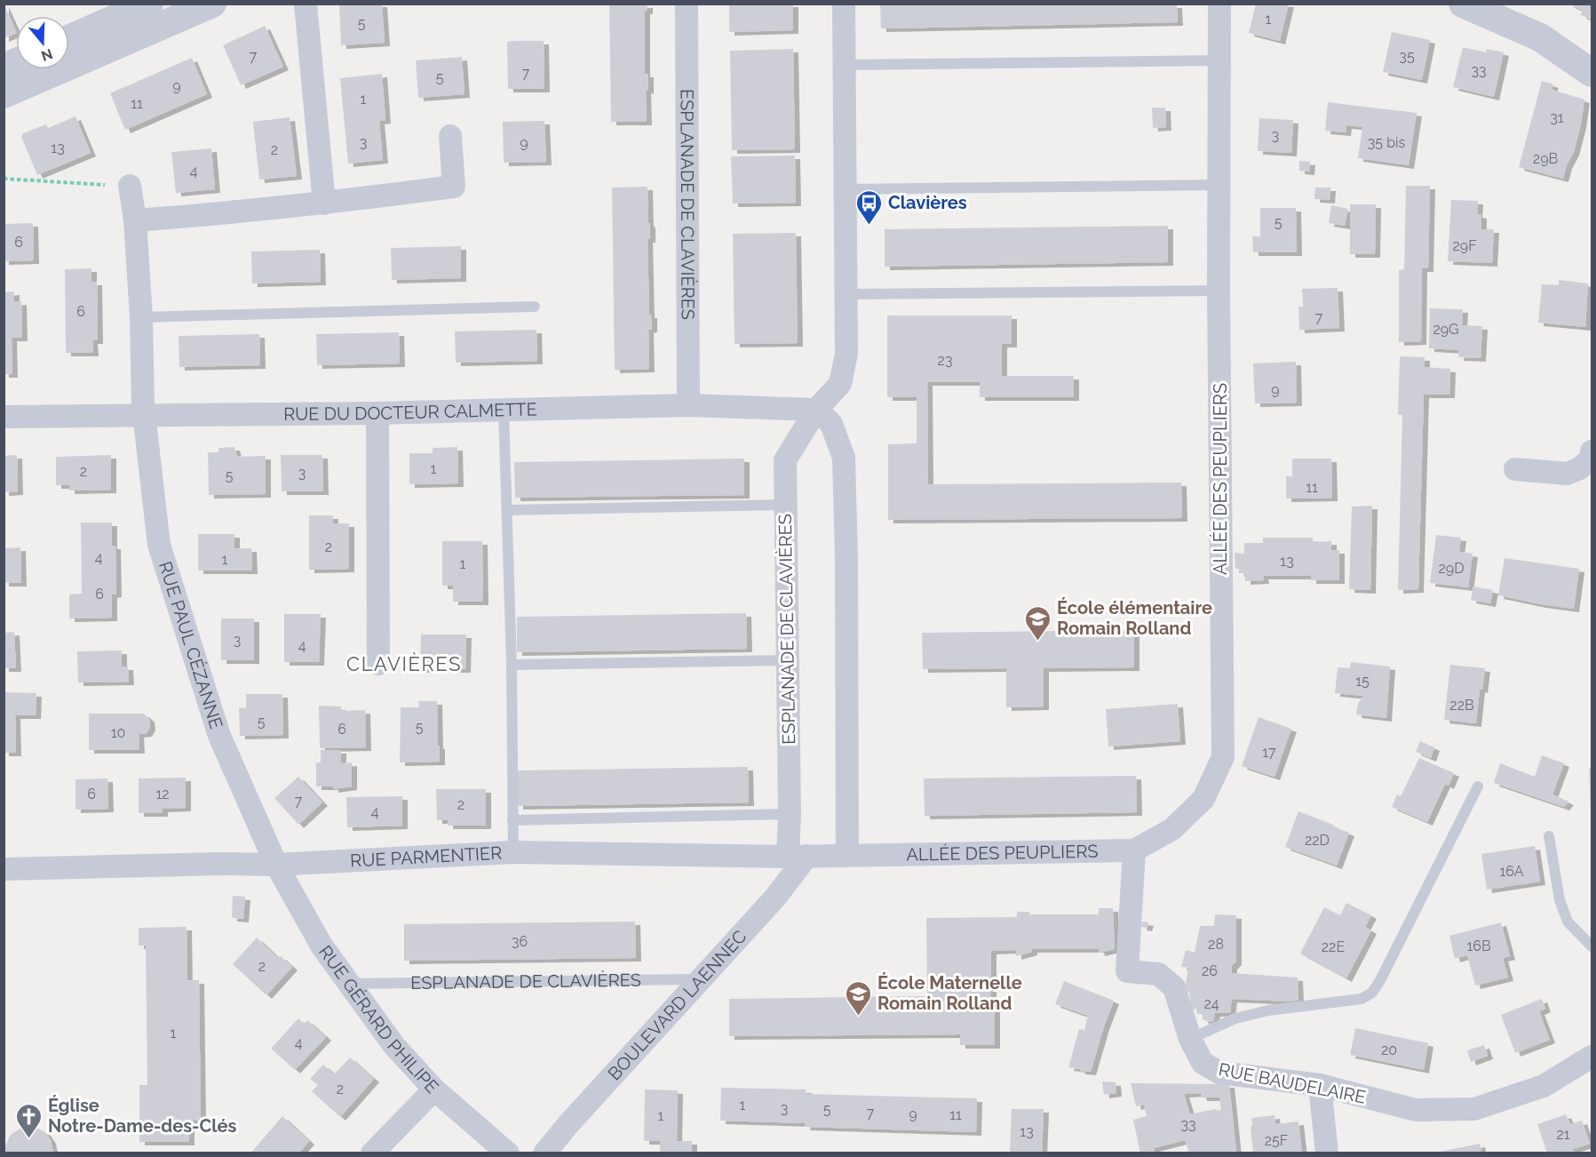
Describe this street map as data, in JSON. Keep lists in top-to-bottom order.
{
  "streets": {
    "street": [
      "ESPLANADE DE CLAVIÈRES",
      "RUE DU DOCTEUR CALMETTE",
      "ALLÉE DES PEUPLIERS",
      "RUE PAUL CÉZANNE",
      "RUE PARMENTIER",
      "BOULEVARD LAENNEC",
      "RUE GÉRARD PHILIPE",
      "RUE BAUDELAIRE"
    ]
  },
  "crossings": [
    ["ESPLANADE DE CLAVIÈRES", "RUE DU DOCTEUR CALMETTE"],
    ["ESPLANADE DE CLAVIÈRES", "RUE PARMENTIER"],
    ["ESPLANADE DE CLAVIÈRES", "BOULEVARD LAENNEC"],
    ["ESPLANADE DE CLAVIÈRES", "RUE GÉRARD PHILIPE"],
    ["RUE DU DOCTEUR CALMETTE", "RUE PAUL CÉZANNE"],
    ["ALLÉE DES PEUPLIERS", "RUE PARMENTIER"],
    ["ALLÉE DES PEUPLIERS", "RUE BAUDELAIRE"],
    ["RUE PAUL CÉZANNE", "RUE PARMENTIER"],
    ["RUE PAUL CÉZANNE", "RUE GÉRARD PHILIPE"],
    ["RUE PARMENTIER", "BOULEVARD LAENNEC"],
    ["RUE PARMENTIER", "RUE GÉRARD PHILIPE"]
  ],
  "districts": ["CLAVIÈRES"],
  "places": {
    "bus stop": ["Clavières"],
    "school or university": ["École élémentaire Romain Rolland", "École Maternelle Romain Rolland"],
    "church": ["Église Notre-Dame-des-Clés"]
  },
  "house_numbers": [
    "1",
    "5",
    "7",
    "35",
    "33",
    "7",
    "5",
    "9",
    "1",
    "11",
    "31",
    "3",
    "3",
    "9",
    "35 bis",
    "13",
    "2",
    "29B",
    "4",
    "5",
    "6",
    "29F",
    "6",
    "7",
    "29G",
    "23",
    "9",
    "1",
    "2",
    "3",
    "5",
    "11",
    "2",
    "4",
    "1",
    "13",
    "1",
    "29D",
    "6",
    "3",
    "4",
    "15",
    "22B",
    "5",
    "5",
    "6",
    "10",
    "17",
    "6",
    "12",
    "7",
    "2",
    "4",
    "22D",
    "16A",
    "36",
    "28",
    "16B",
    "22E",
    "2",
    "26",
    "24",
    "1",
    "4",
    "20",
    "2",
    "1",
    "3",
    "5",
    "7",
    "9",
    "11",
    "1",
    "33",
    "13",
    "21",
    "25F"
  ],
  "north": "bottom"
}
